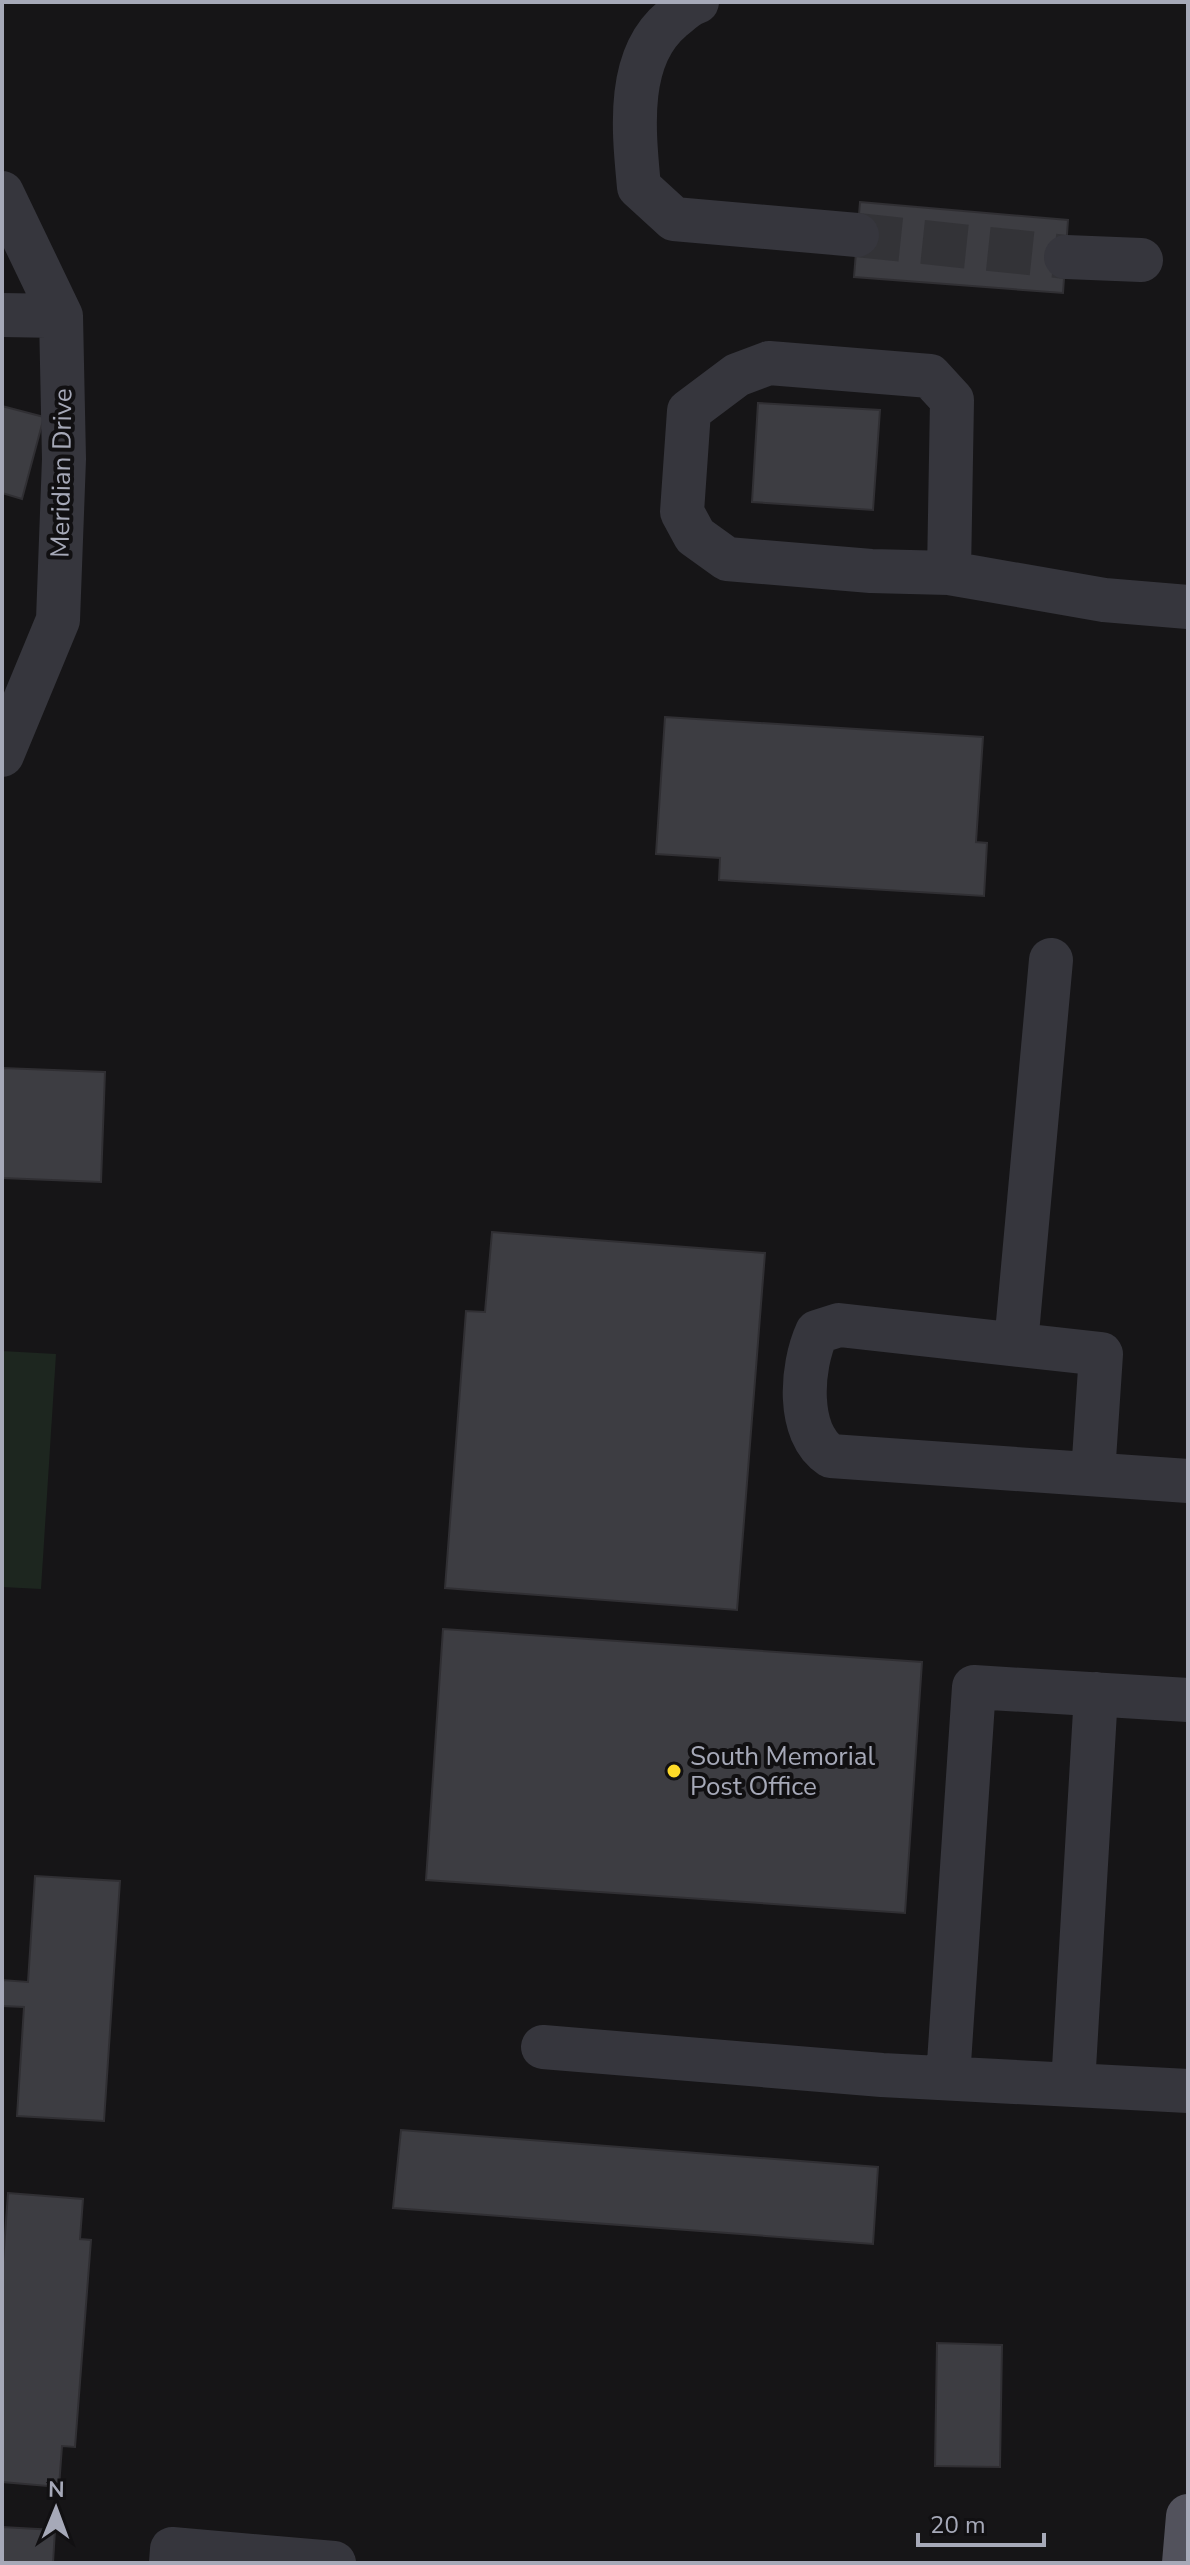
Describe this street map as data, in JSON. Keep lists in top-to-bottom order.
{
  "streets": {
    "street": ["Meridian Drive"]
  },
  "places": ["South Memorial Post Office"],
  "scale_bar": "20 m",
  "north": "top"
}
